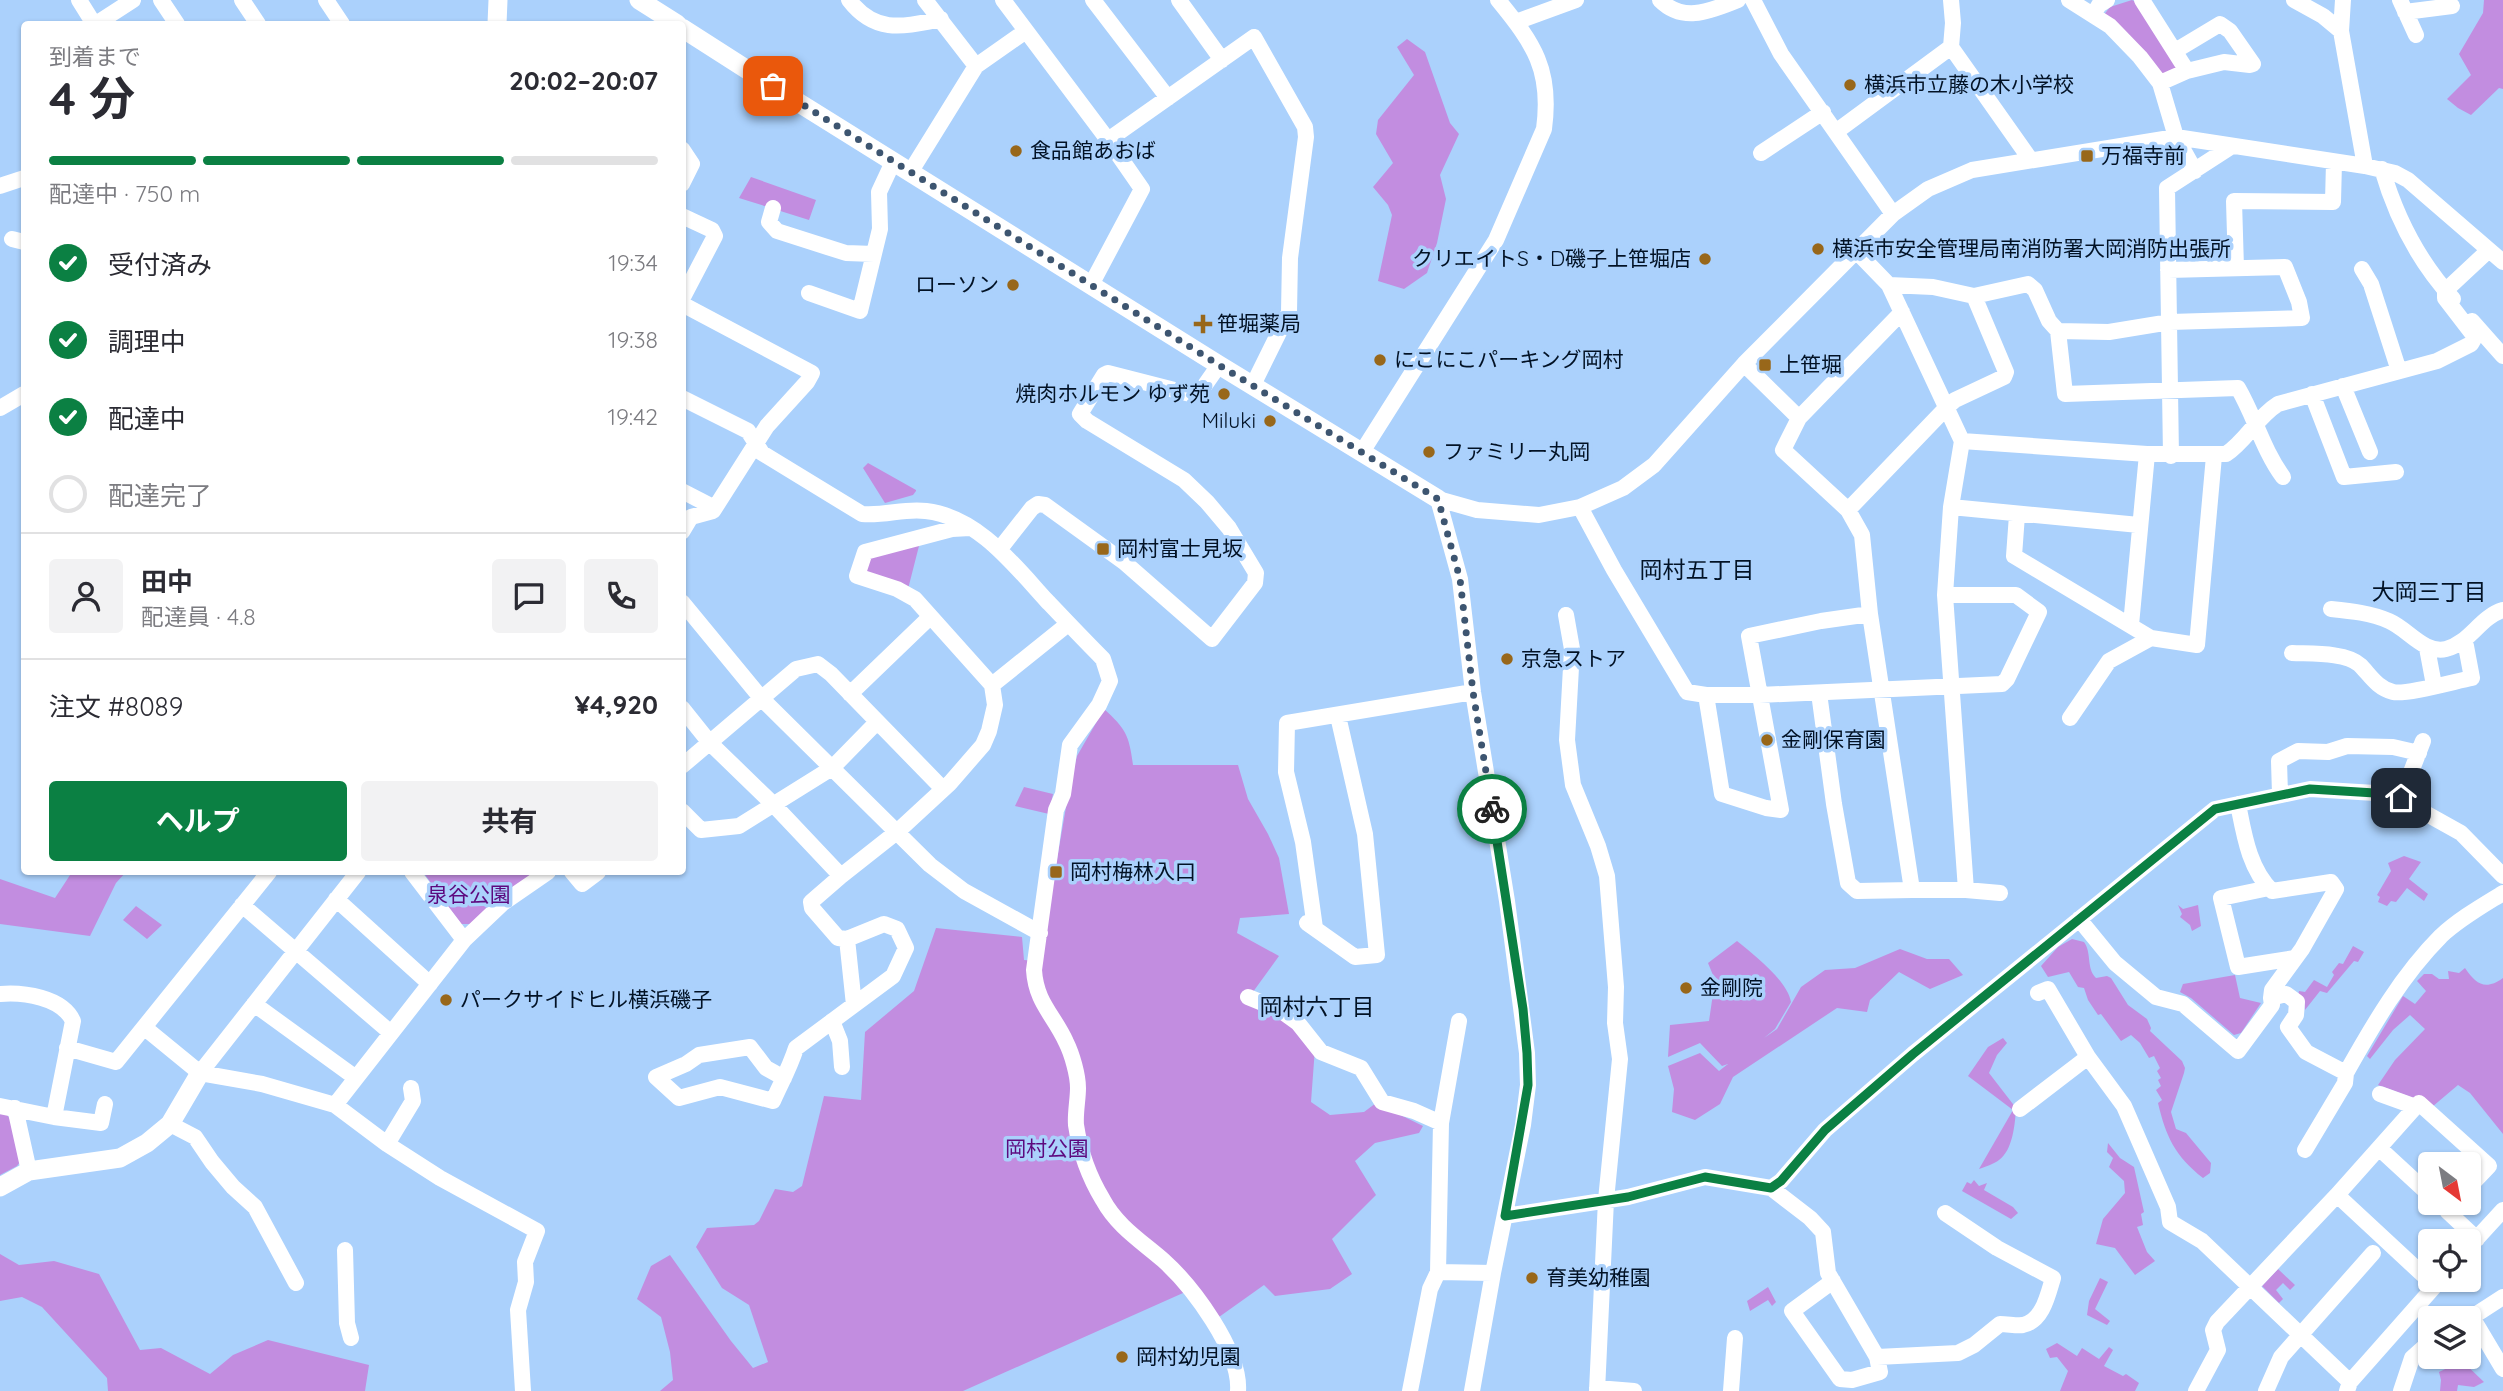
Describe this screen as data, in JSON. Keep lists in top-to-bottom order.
{
  "districts": ["岡村五丁目", "大岡三丁目", "岡村六丁目"],
  "parks": ["泉谷公園", "岡村公園"],
  "places": {
    "other": [
      "横浜市立藤の木小学校",
      "食品館あおば",
      "横浜市安全管理局南消防署大岡消防出張所",
      "クリエイトS・D磯子上笹堀店",
      "ローソン",
      "にこにこパーキング岡村",
      "焼肉ホルモン ゆず苑",
      "Miluki",
      "ファミリー丸岡",
      "京急ストア",
      "金剛保育園",
      "金剛院",
      "パークサイドヒル横浜磯子",
      "育美幼稚園",
      "岡村幼児園"
    ],
    "transit": [
      "万福寺前",
      "上笹堀",
      "岡村富士見坂",
      "岡村梅林入口"
    ],
    "health": ["笹堀薬局"]
  },
  "north": "bottom right",
  "page": {
    "heading": ["4 分", "到着まで", "20:02–20:07"],
    "panel": [
      "田中",
      "配達員 · 4.8",
      "注文 #8089",
      "¥4,920"
    ],
    "bar": "配達中 · 750 m",
    "list": [
      ["受付済み", "19:34"],
      ["調理中", "19:38"],
      ["配達中", "19:42"],
      "配達完了"
    ],
    "buttons": ["ヘルプ", "共有"]
  }
}
